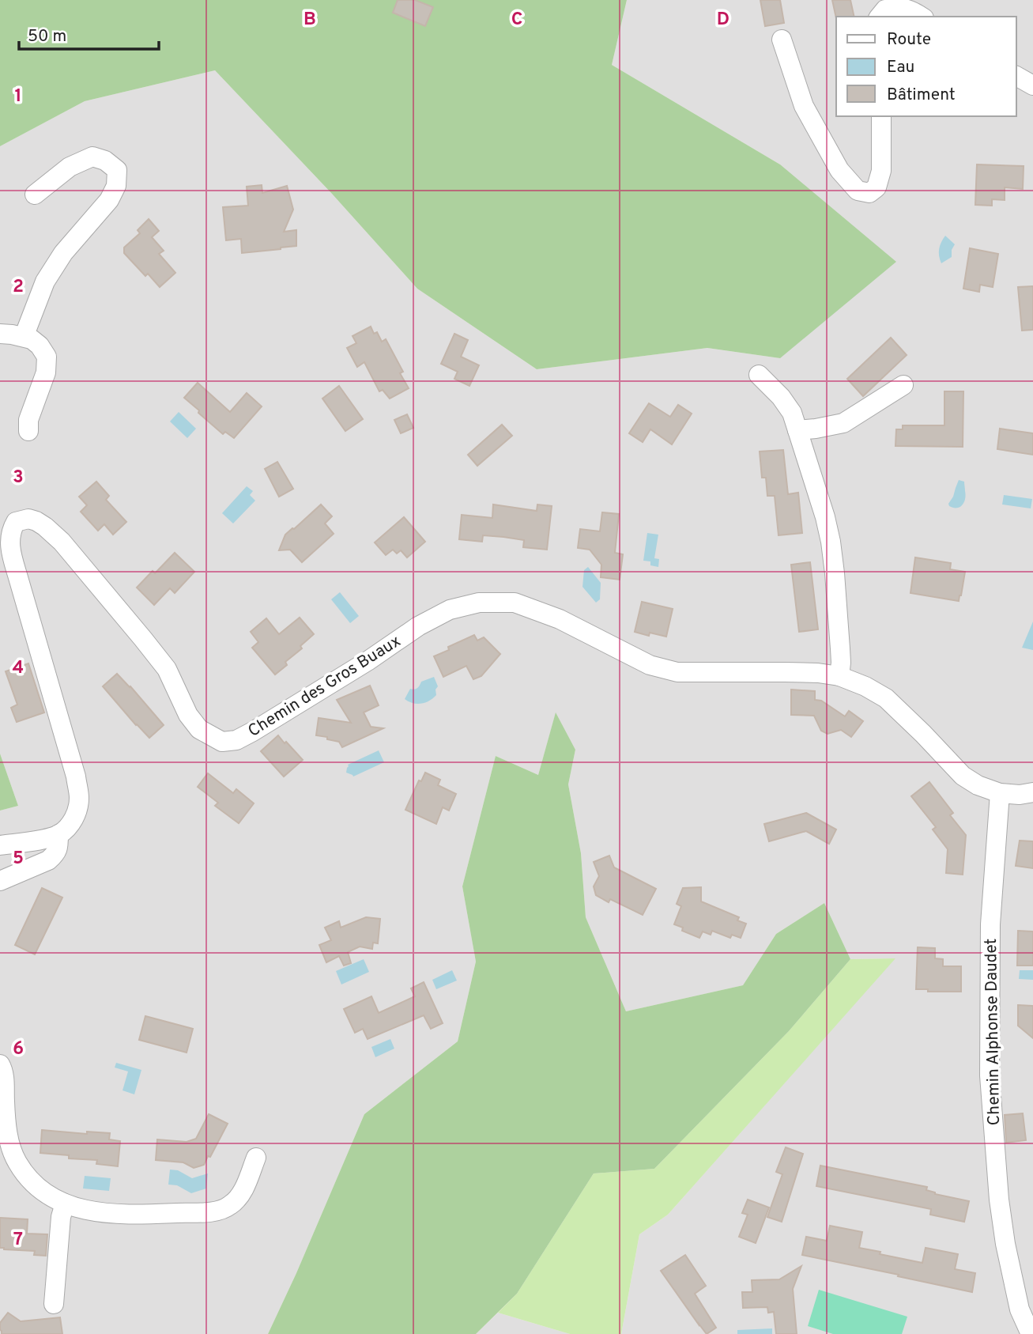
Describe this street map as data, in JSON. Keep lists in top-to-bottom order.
{
  "streets": {
    "street": ["Chemin des Gros Buaux", "Chemin Alphonse Daudet"]
  },
  "crossings": [
    ["Chemin des Gros Buaux", "Chemin Alphonse Daudet"]
  ],
  "legend": ["Route", "Eau", "Bâtiment"],
  "scale_bar": "50 m",
  "grid": {
    "columns": ["B", "C", "D"],
    "rows": [
      "1",
      "2",
      "3",
      "4",
      "5",
      "6",
      "7"
    ]
  }
}
